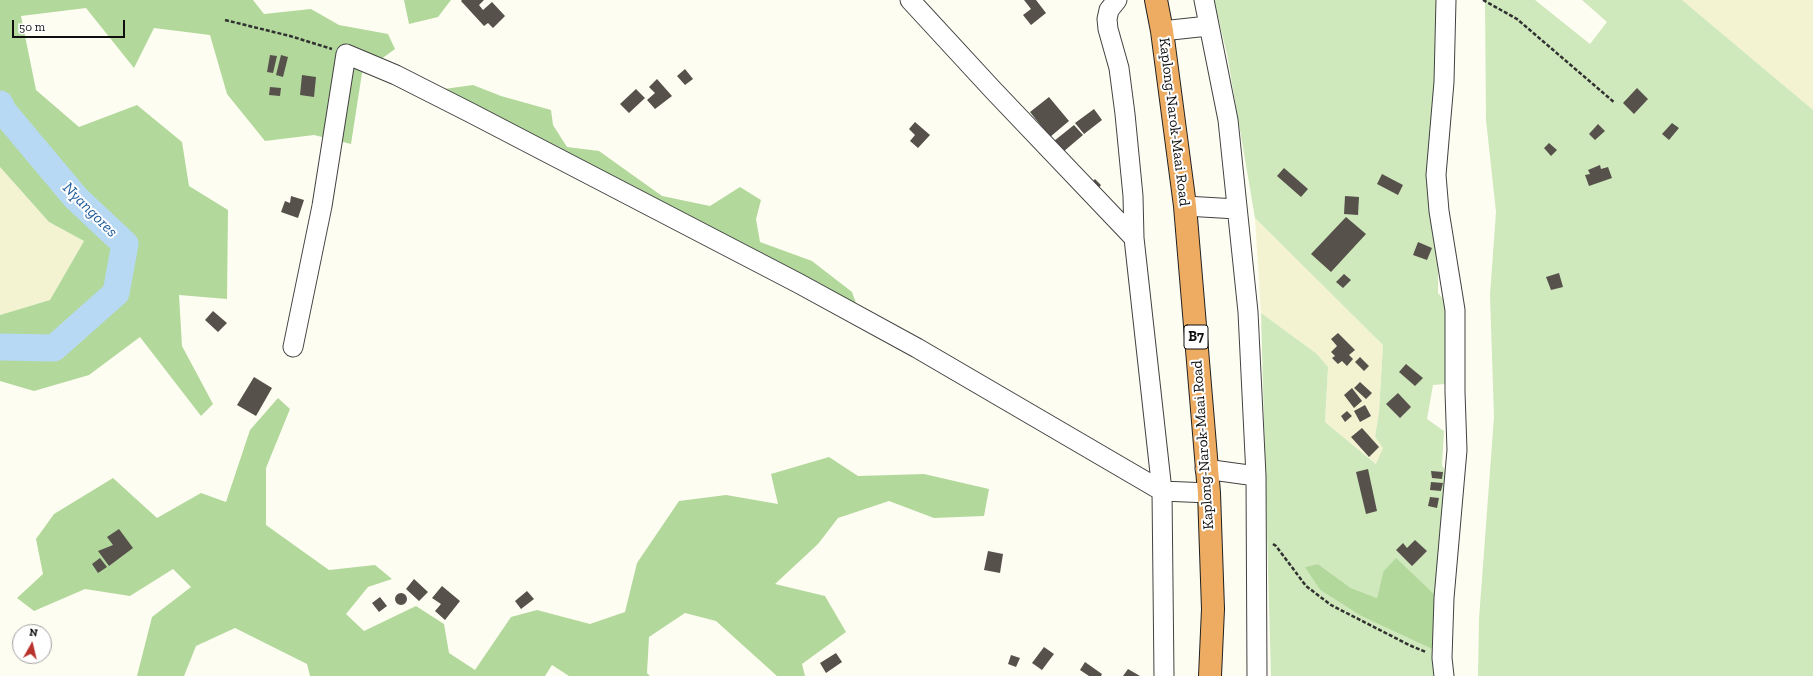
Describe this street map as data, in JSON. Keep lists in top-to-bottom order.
{
  "streets": {
    "highway": ["Kaplong-Narok-Maai Road", "B7"]
  },
  "water": ["Nyangores"],
  "scale_bar": "50 m",
  "north": "top"
}
